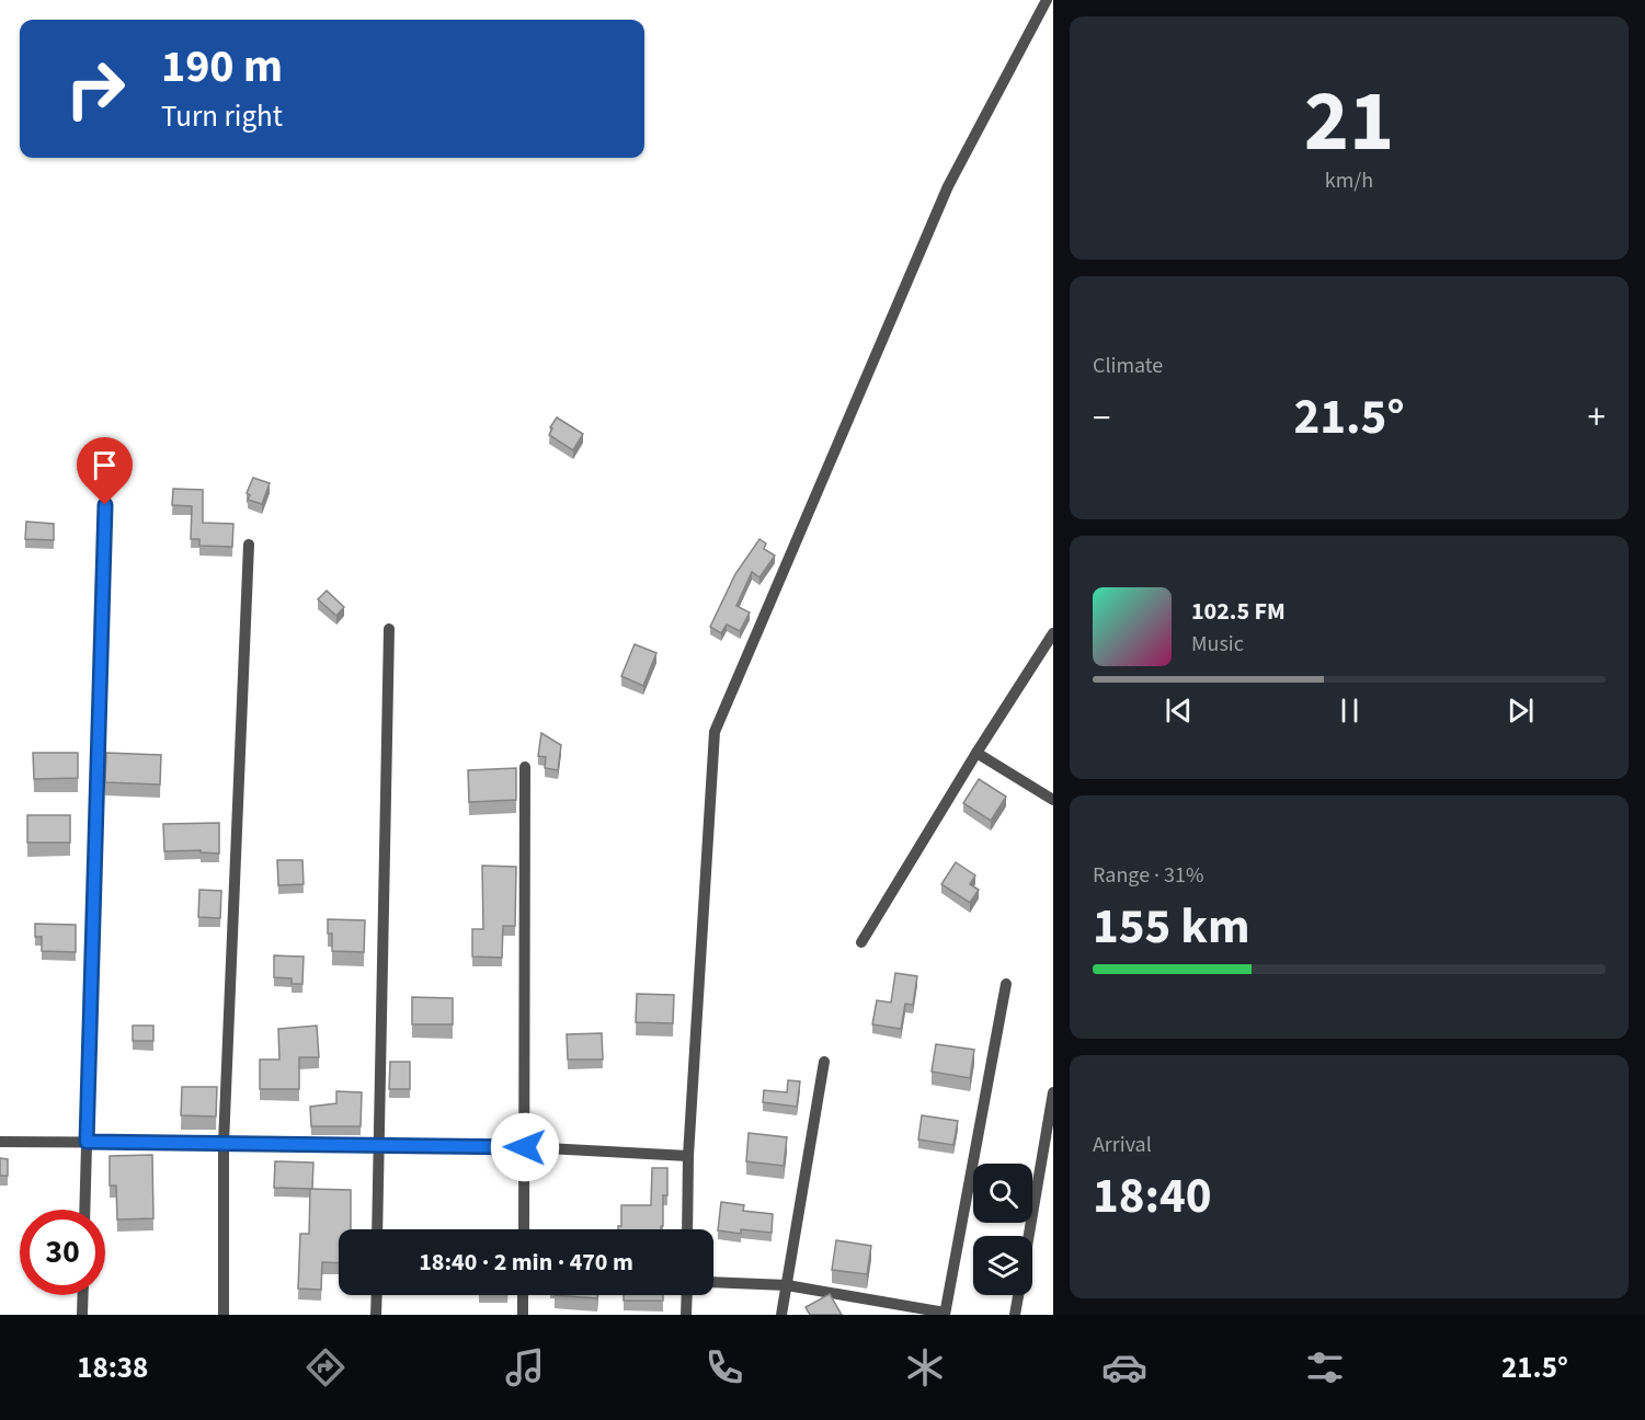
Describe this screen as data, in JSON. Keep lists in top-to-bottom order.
{
  "page": {
    "tile": [
      ["21", "km/h"],
      "Climate",
      ["Range · 31%", "155 km"],
      ["Arrival", "18:40"]
    ],
    "turn": ["190 m", "Turn right"],
    "heat": ["−", "21.5°", "+"],
    "song": ["102.5 FM", "Music"],
    "limit": "30",
    "trip": "18:40 · 2 min · 470 m",
    "tabs": ["18:38", "21.5°"]
  }
}
